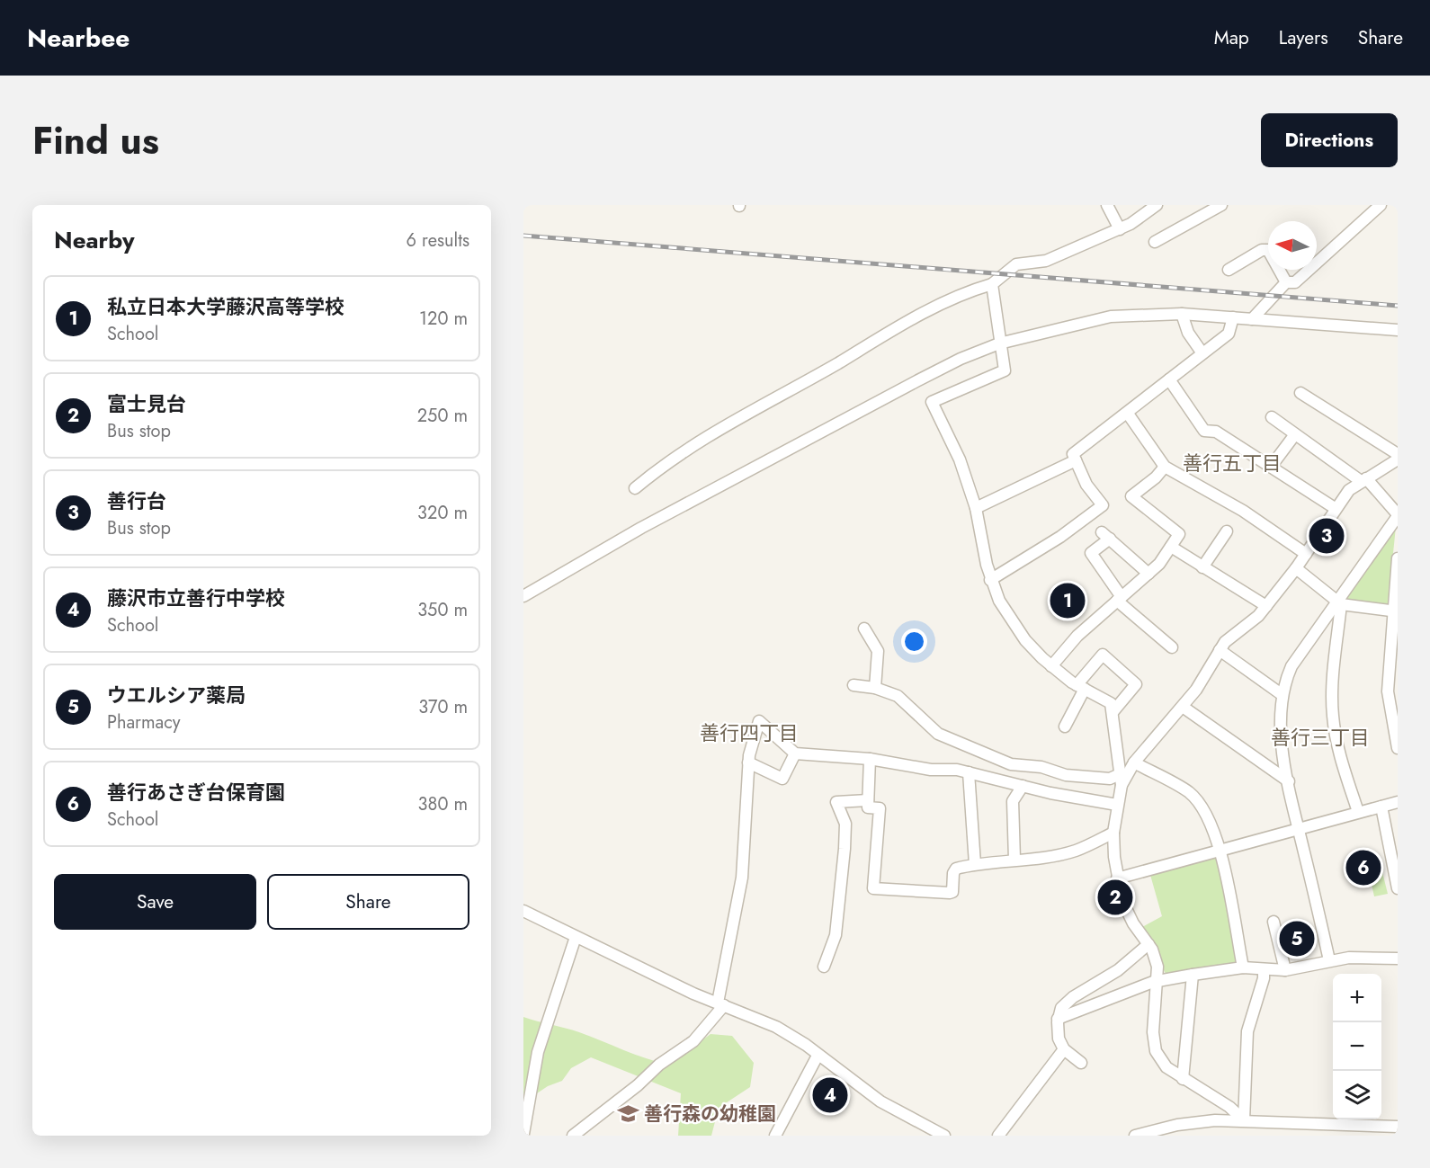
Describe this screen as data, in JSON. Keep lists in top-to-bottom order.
{
  "districts": ["善行五丁目", "善行四丁目", "善行三丁目"],
  "places": {
    "school or university": ["善行森の幼稚園"]
  },
  "north": "left",
  "page": {
    "header": "Nearbee",
    "nav": ["Map", "Layers", "Share"],
    "title": "Find us",
    "buttons": [
      "Directions",
      ["Save", "Share"]
    ],
    "heading": ["Nearby", "6 results"],
    "list": [
      {
        "mark": "1",
        "name": "私立日本大学藤沢高等学校",
        "note": "School",
        "value": "120 m"
      },
      {
        "mark": "2",
        "name": "富士見台",
        "note": "Bus stop",
        "value": "250 m"
      },
      {
        "mark": "3",
        "name": "善行台",
        "note": "Bus stop",
        "value": "320 m"
      },
      {
        "mark": "4",
        "name": "藤沢市立善行中学校",
        "note": "School",
        "value": "350 m"
      },
      {
        "mark": "5",
        "name": "ウエルシア薬局",
        "note": "Pharmacy",
        "value": "370 m"
      },
      {
        "mark": "6",
        "name": "善行あさぎ台保育園",
        "note": "School",
        "value": "380 m"
      }
    ],
    "pins": [
      "3",
      "1",
      "6",
      "2",
      "5",
      "4"
    ],
    "map_buttons": ["+", "−"]
  }
}
